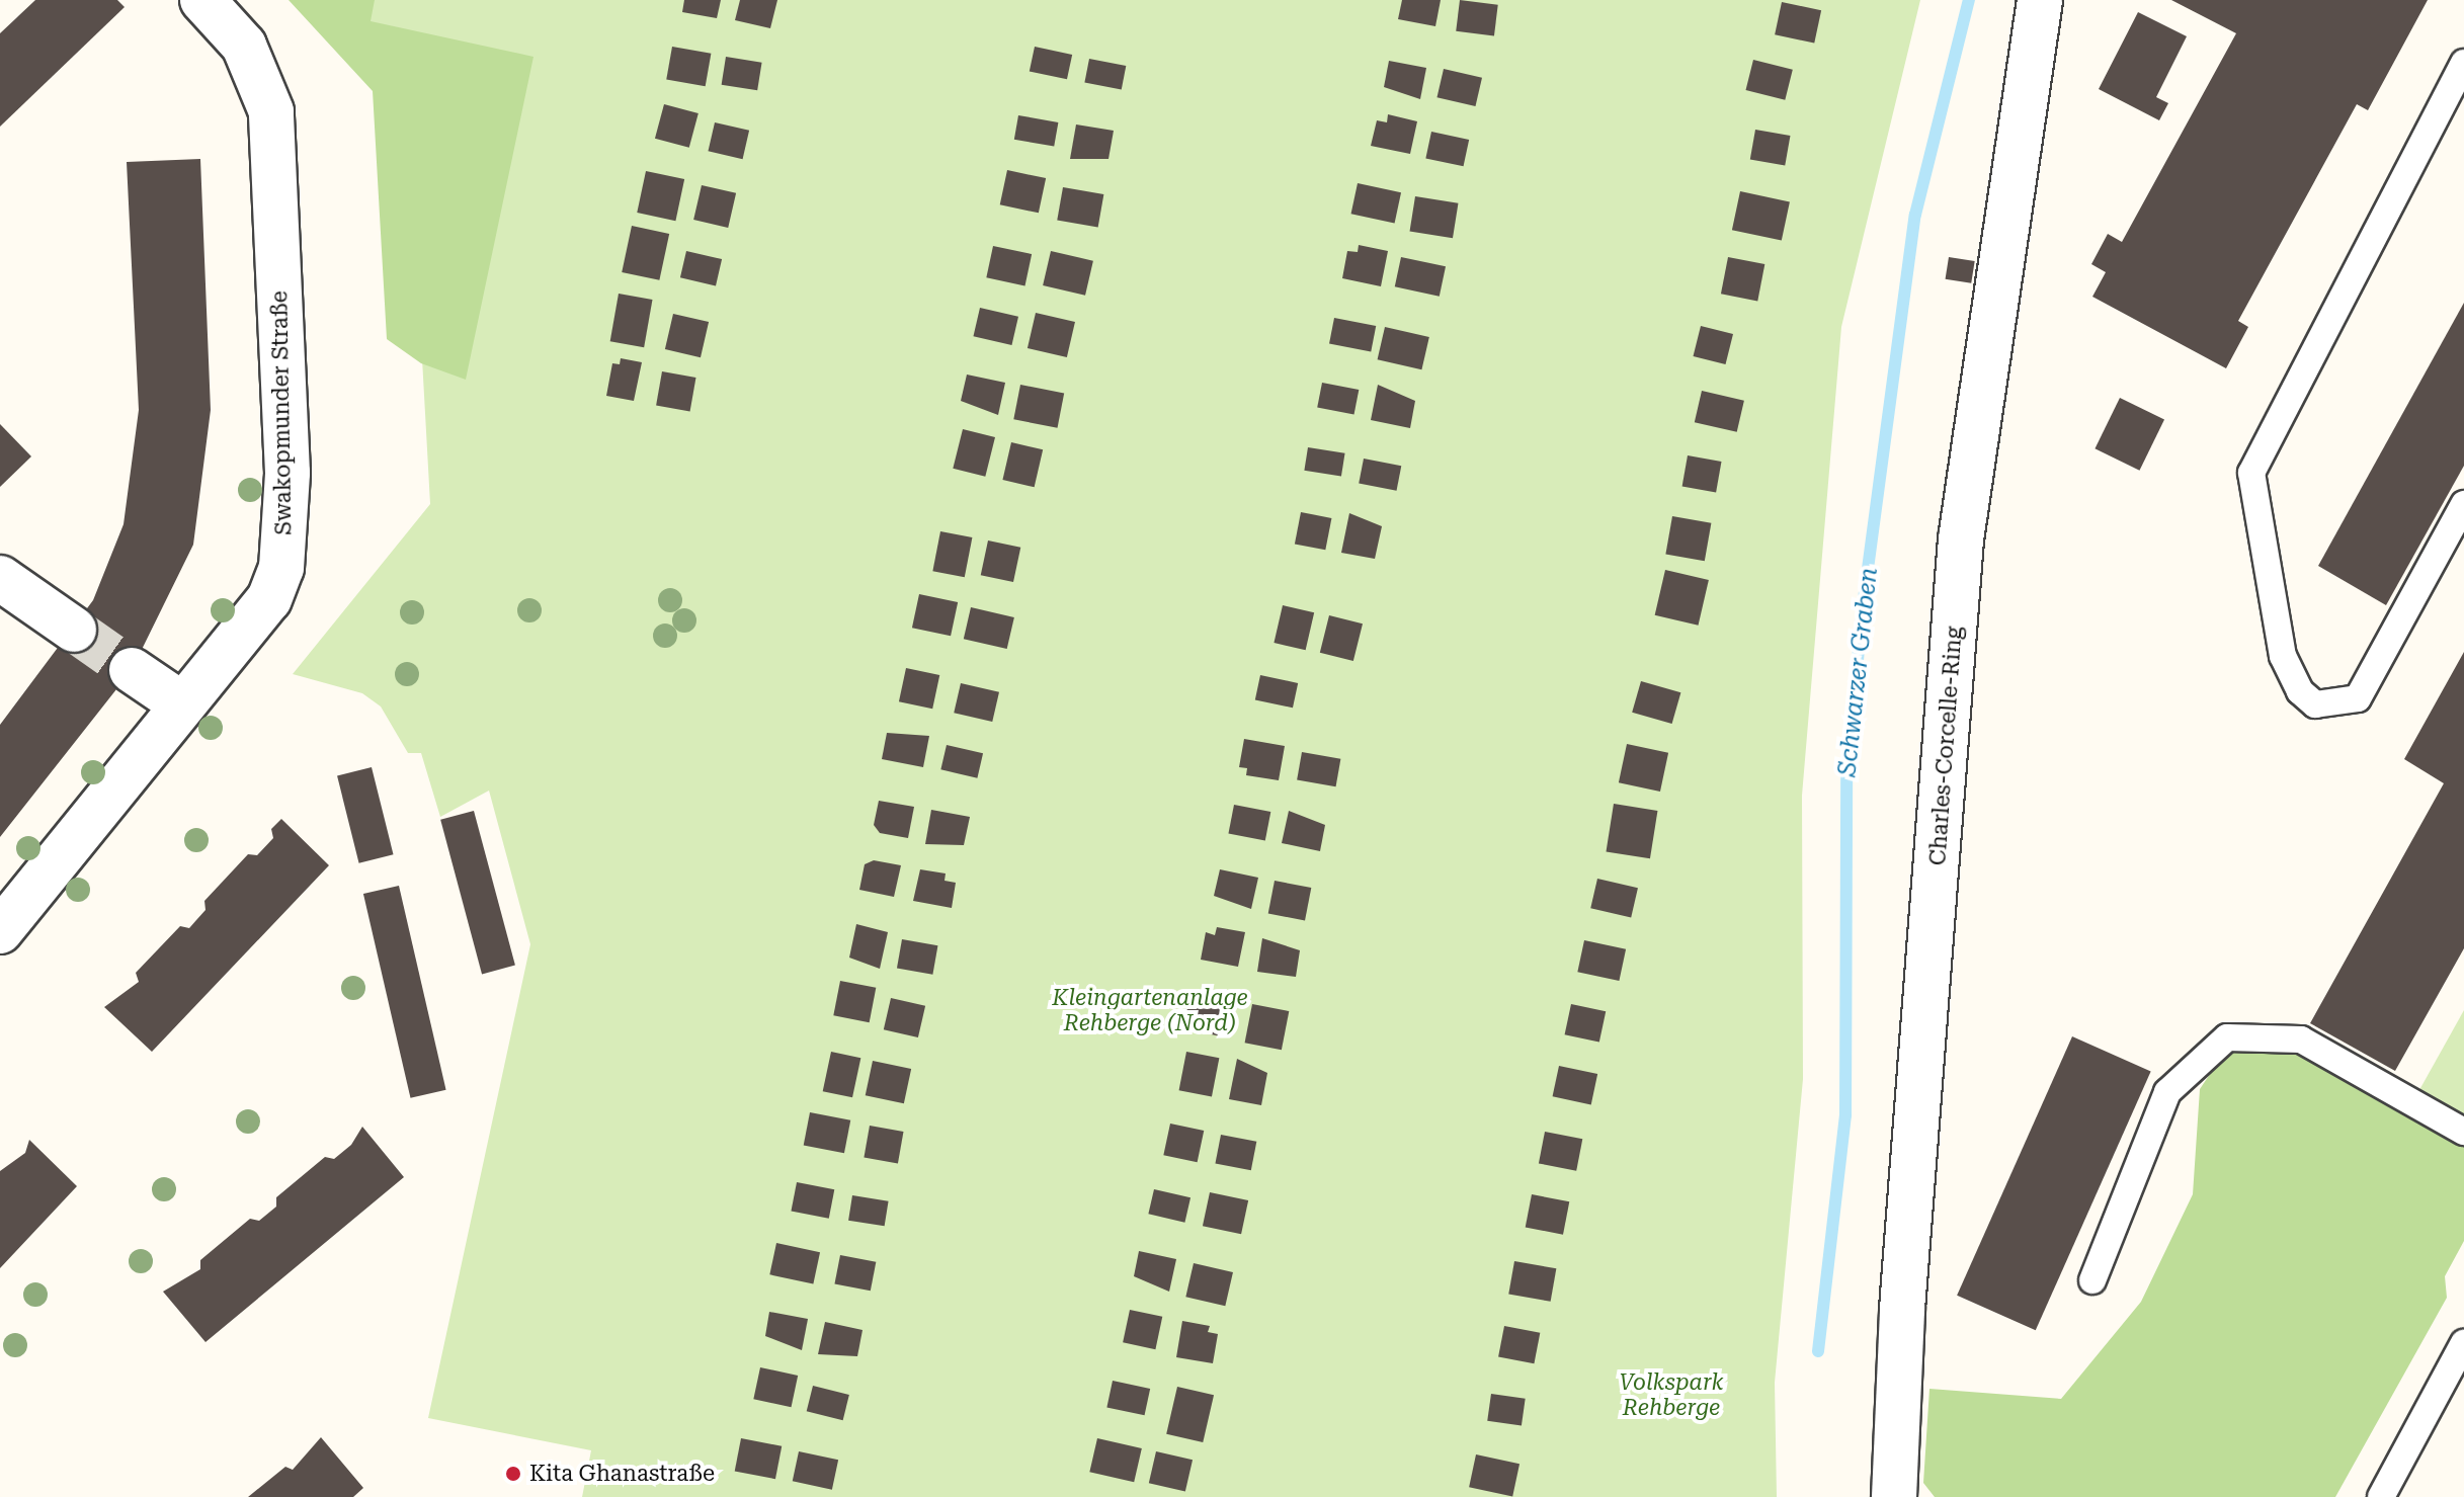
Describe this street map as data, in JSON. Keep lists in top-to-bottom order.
{
  "streets": {
    "street": ["Swakopmunder Straße", "Charles-Corcelle-Ring"]
  },
  "water": ["Schwarzer Graben"],
  "parks": ["Kleingartenanlage Rehberge (Nord)", "Volkspark Rehberge"],
  "places": ["Kita Ghanastraße"]
}
